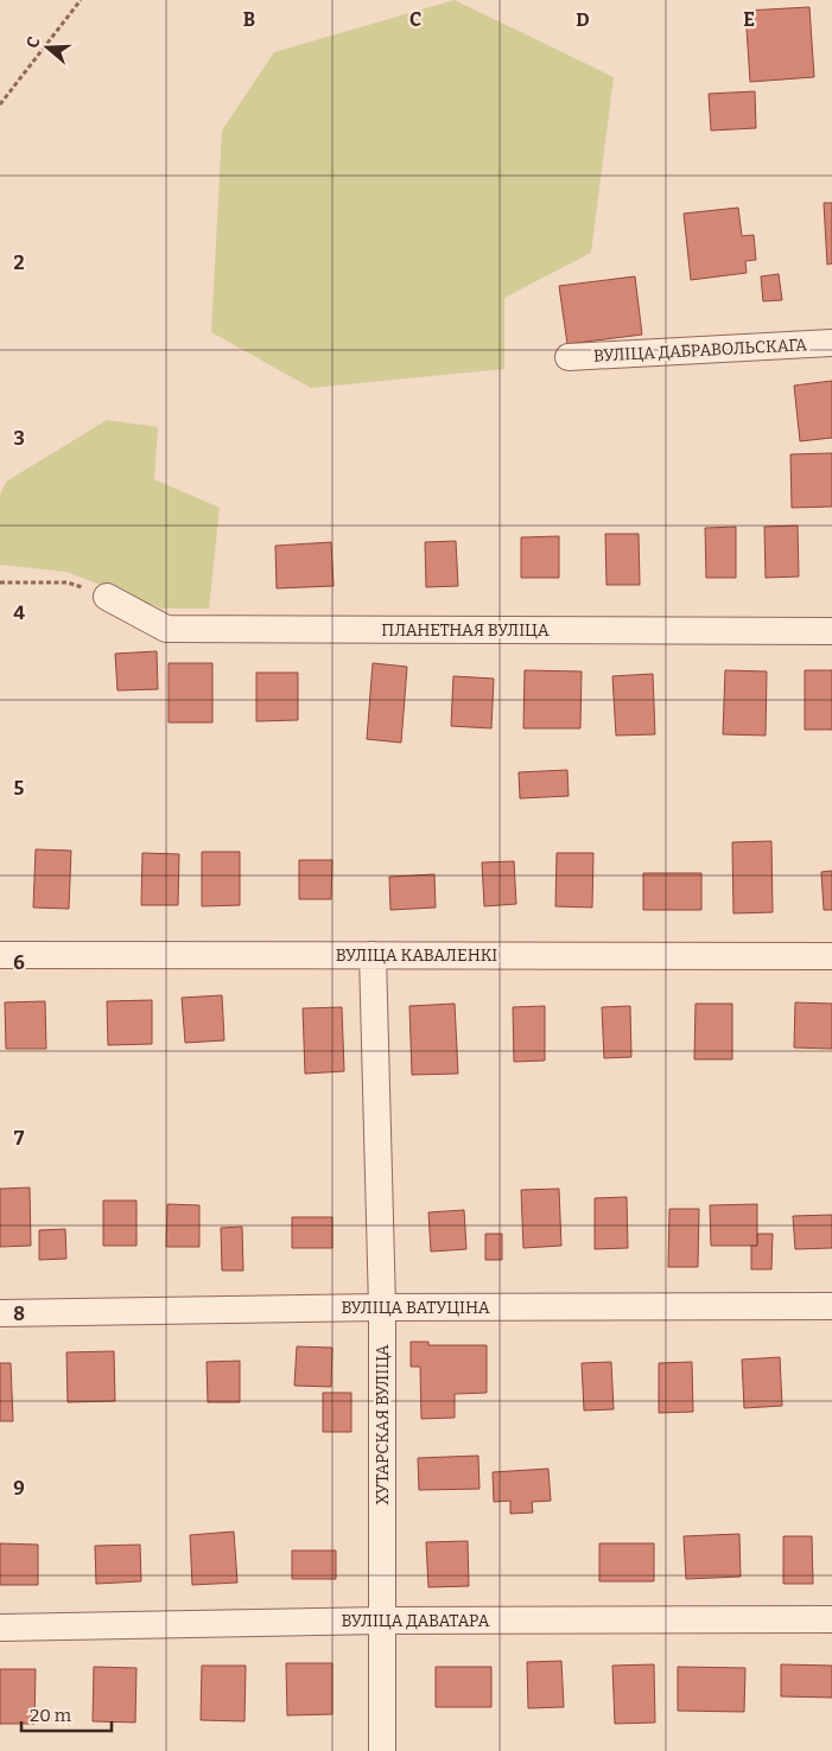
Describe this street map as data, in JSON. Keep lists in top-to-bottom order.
{
  "streets": {
    "street": [
      "ВУЛІЦА ДАБРАВОЛЬСКАГА",
      "ПЛАНЕТНАЯ ВУЛІЦА",
      "ВУЛІЦА КАВАЛЕНКІ",
      "ВУЛІЦА ВАТУЦІНА",
      "ХУТАРСКАЯ ВУЛІЦА",
      "ВУЛІЦА ДАВАТАРА"
    ]
  },
  "crossings": [
    ["ВУЛІЦА КАВАЛЕНКІ", "ХУТАРСКАЯ ВУЛІЦА"],
    ["ВУЛІЦА ВАТУЦІНА", "ХУТАРСКАЯ ВУЛІЦА"],
    ["ХУТАРСКАЯ ВУЛІЦА", "ВУЛІЦА ДАВАТАРА"]
  ],
  "scale_bar": "20 m",
  "north": "left",
  "grid": {
    "columns": [
      "B",
      "C",
      "D",
      "E"
    ],
    "rows": [
      "2",
      "3",
      "4",
      "5",
      "6",
      "7",
      "8",
      "9"
    ]
  }
}
